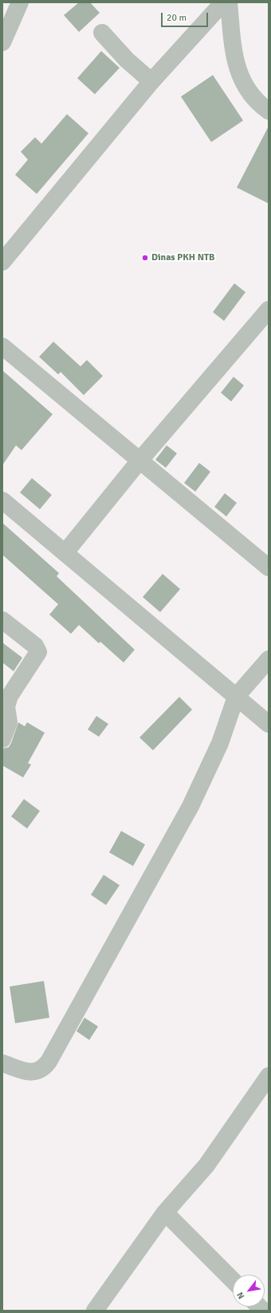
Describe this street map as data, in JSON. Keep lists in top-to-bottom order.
{
  "places": ["Dinas PKH NTB"],
  "scale_bar": "20 m",
  "north": "bottom left"
}
